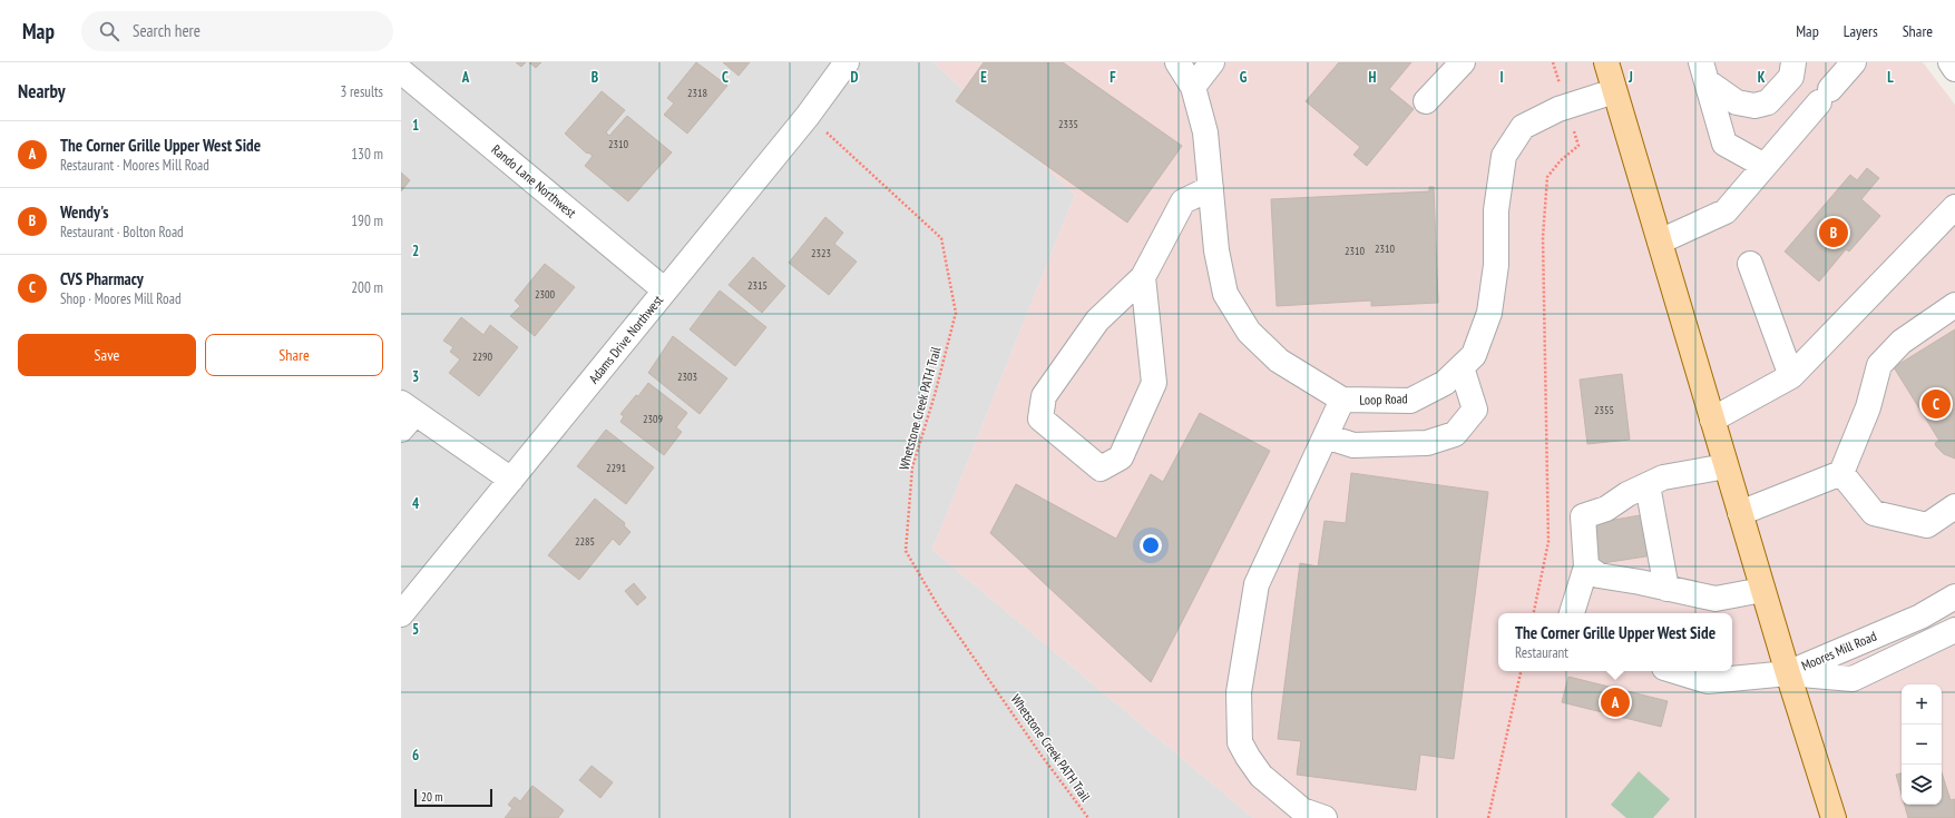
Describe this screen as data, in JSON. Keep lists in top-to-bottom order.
{
  "streets": {
    "street": [
      "Rando Lane Northwest",
      "Adams Drive Northwest",
      "Loop Road",
      "Moores Mill Road"
    ],
    "path": ["Whetstone Creek PATH Trail"]
  },
  "crossings": [
    ["Rando Lane Northwest", "Adams Drive Northwest"],
    ["Adams Drive Northwest", "Whetstone Creek PATH Trail"]
  ],
  "house_numbers": [
    "2318",
    "2335",
    "2310",
    "2310",
    "2310",
    "2323",
    "2315",
    "2300",
    "2290",
    "2303",
    "2355",
    "2309",
    "2291",
    "2285"
  ],
  "scale_bar": "20 m",
  "page": {
    "header": "Map",
    "search": "Search here",
    "nav": ["Map", "Layers", "Share"],
    "heading": ["Nearby", "3 results"],
    "list": [
      {
        "mark": "A",
        "name": "The Corner Grille Upper West Side",
        "note": "Restaurant · Moores Mill Road",
        "value": "130 m"
      },
      {
        "mark": "B",
        "name": "Wendy's",
        "note": "Restaurant · Bolton Road",
        "value": "190 m"
      },
      {
        "mark": "C",
        "name": "CVS Pharmacy",
        "note": "Shop · Moores Mill Road",
        "value": "200 m"
      }
    ],
    "pins": ["B", "C", "A"],
    "buttons": ["Save", "Share"],
    "popup": ["The Corner Grille Upper West Side", "Restaurant"],
    "map_buttons": ["+", "−"],
    "scale": "20 m"
  },
  "grid": {
    "columns": [
      "A",
      "B",
      "C",
      "D",
      "E",
      "F",
      "G",
      "H",
      "I",
      "J",
      "K",
      "L"
    ],
    "rows": [
      "1",
      "2",
      "3",
      "4",
      "5",
      "6"
    ]
  }
}
